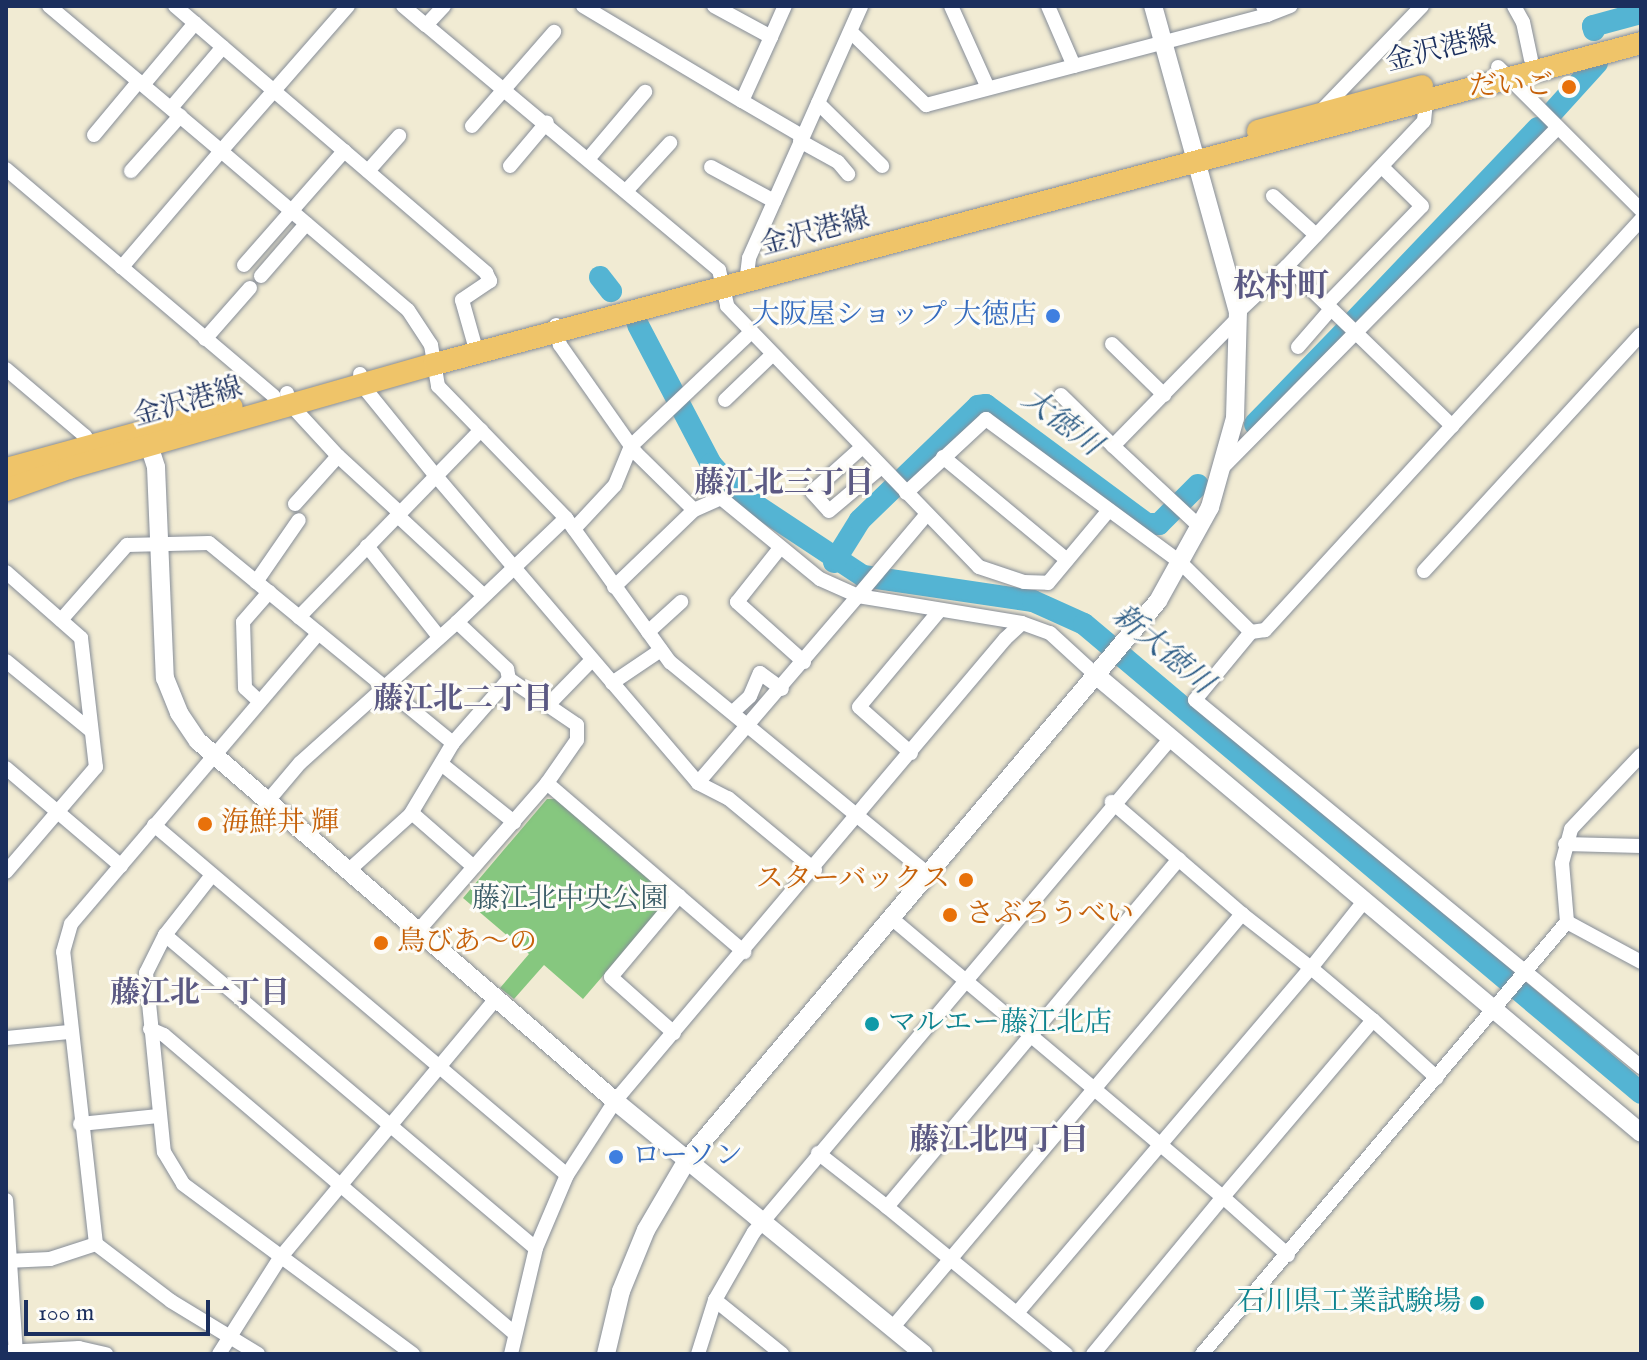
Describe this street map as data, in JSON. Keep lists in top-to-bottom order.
{
  "streets": {
    "main road": ["金沢港線"]
  },
  "districts": [
    "松村町",
    "藤江北三丁目",
    "藤江北二丁目",
    "藤江北一丁目",
    "藤江北四丁目"
  ],
  "water": ["大徳川", "新大徳川"],
  "parks": ["藤江北中央公園"],
  "places": [
    "だいご",
    "大阪屋ショップ 大徳店",
    "海鮮丼 輝",
    "スターバックス",
    "さぶろうべい",
    "鳥びあ〜の",
    "マルエー藤江北店",
    "ローソン",
    "石川県工業試験場"
  ],
  "scale_bar": "100 m"
}
